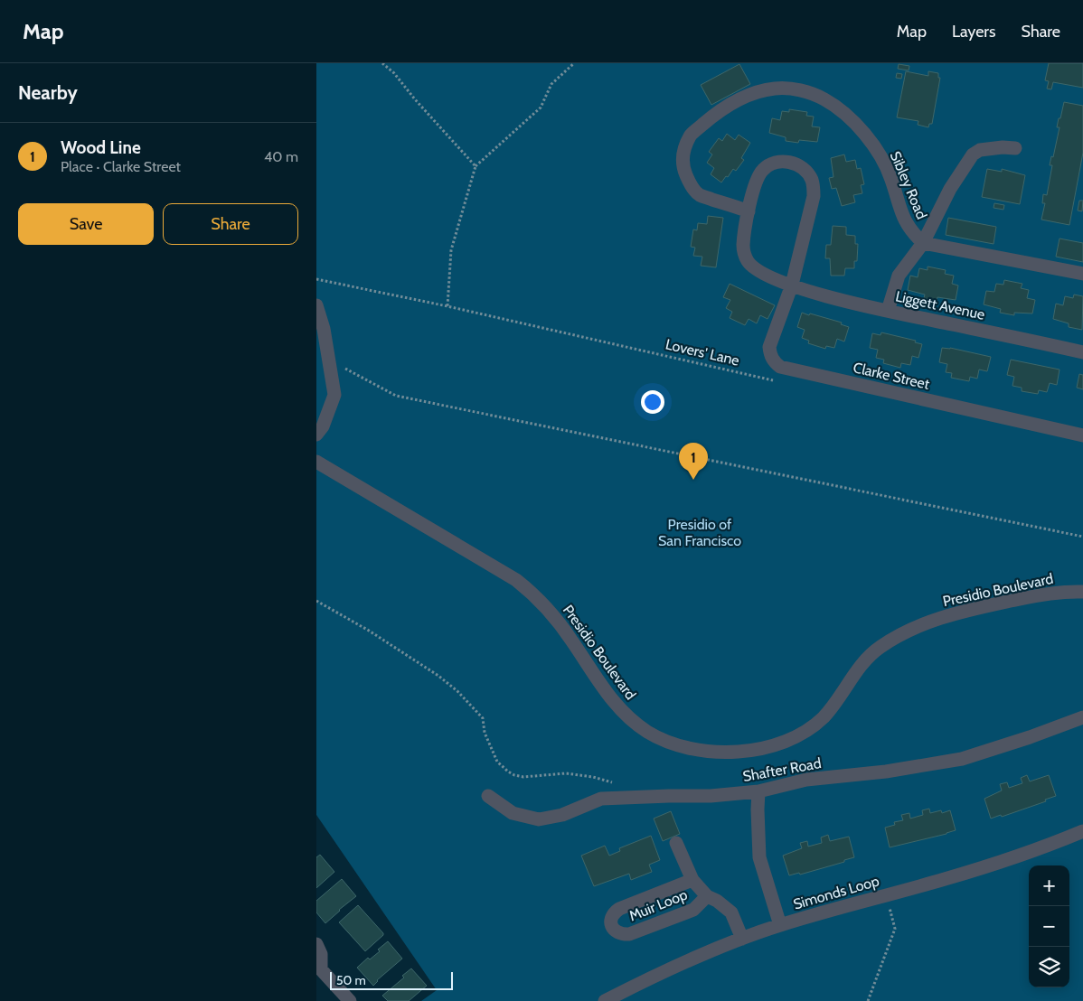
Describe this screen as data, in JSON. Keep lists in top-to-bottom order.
{
  "streets": {
    "street": [
      "Sibley Road",
      "Liggett Avenue",
      "Clarke Street",
      "Presidio Boulevard",
      "Shafter Road",
      "Simonds Loop",
      "Muir Loop"
    ],
    "path": ["Lovers' Lane"]
  },
  "crossings": [
    ["Sibley Road", "Liggett Avenue"],
    ["Liggett Avenue", "Clarke Street"],
    ["Simonds Loop", "Muir Loop"]
  ],
  "parks": ["Presidio of San Francisco"],
  "scale_bar": "50 m",
  "page": {
    "header": "Map",
    "nav": ["Map", "Layers", "Share"],
    "heading": "Nearby",
    "list": [
      {
        "mark": "1",
        "name": "Wood Line",
        "note": "Place · Clarke Street",
        "value": "40 m"
      }
    ],
    "buttons": ["Save", "Share"],
    "pins": "1",
    "map_buttons": ["+", "−"],
    "scale": "50 m"
  }
}
